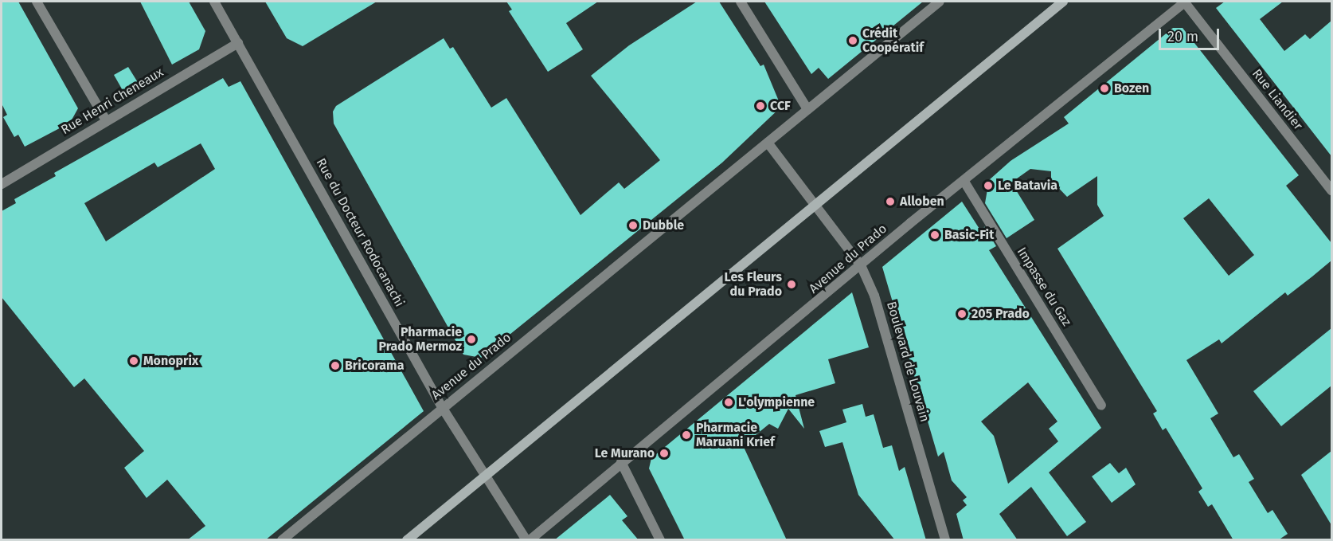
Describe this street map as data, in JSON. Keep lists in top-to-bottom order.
{
  "streets": {
    "street": [
      "Rue Liandier",
      "Rue Henri Cheneaux",
      "Rue du Docteur Rodocanachi",
      "Avenue du Prado",
      "Impasse du Gaz",
      "Boulevard de Louvain"
    ]
  },
  "crossings": [
    ["Rue Liandier", "Avenue du Prado"],
    ["Rue Henri Cheneaux", "Rue du Docteur Rodocanachi"],
    ["Rue du Docteur Rodocanachi", "Avenue du Prado"],
    ["Avenue du Prado", "Impasse du Gaz"],
    ["Avenue du Prado", "Boulevard de Louvain"]
  ],
  "places": [
    "Crédit Coopératif",
    "Bozen",
    "CCF",
    "Le Batavia",
    "Alloben",
    "Dubble",
    "Basic-Fit",
    "Les Fleurs du Prado",
    "205 Prado",
    "Pharmacie Prado Mermoz",
    "Monoprix",
    "Bricorama",
    "L'olympienne",
    "Pharmacie Maruani Krief",
    "Le Murano"
  ],
  "scale_bar": "20 m"
}
